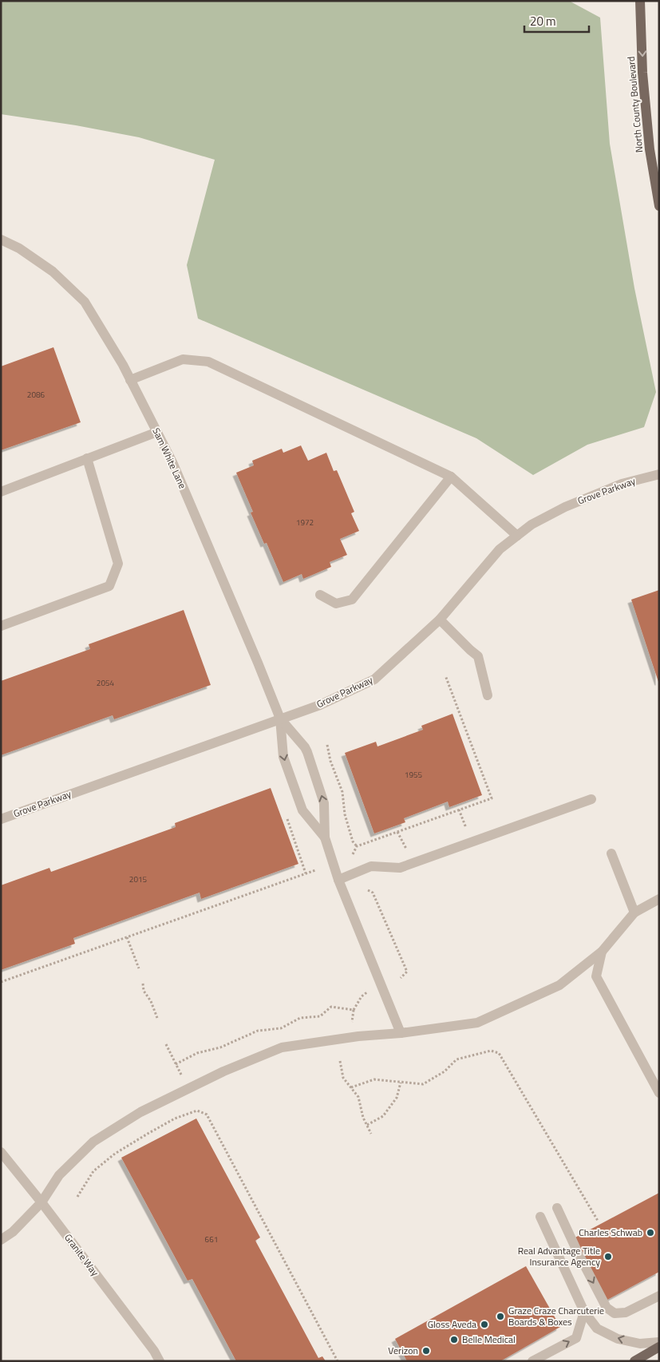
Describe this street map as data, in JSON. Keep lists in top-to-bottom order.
{
  "streets": {
    "main road": ["North County Boulevard"],
    "street": ["Sam White Lane", "Grove Parkway", "Granite Way"]
  },
  "crossings": [
    ["Sam White Lane", "Grove Parkway"]
  ],
  "one_way": ["North County Boulevard"],
  "places": [
    "Charles Schwab",
    "Real Advantage Title Insurance Agency",
    "Graze Craze Charcuterie Boards & Boxes",
    "Gloss Aveda",
    "Belle Medical",
    "Verizon"
  ],
  "house_numbers": [
    "2086",
    "1972",
    "2054",
    "1955",
    "2015",
    "661"
  ],
  "scale_bar": "20 m"
}
